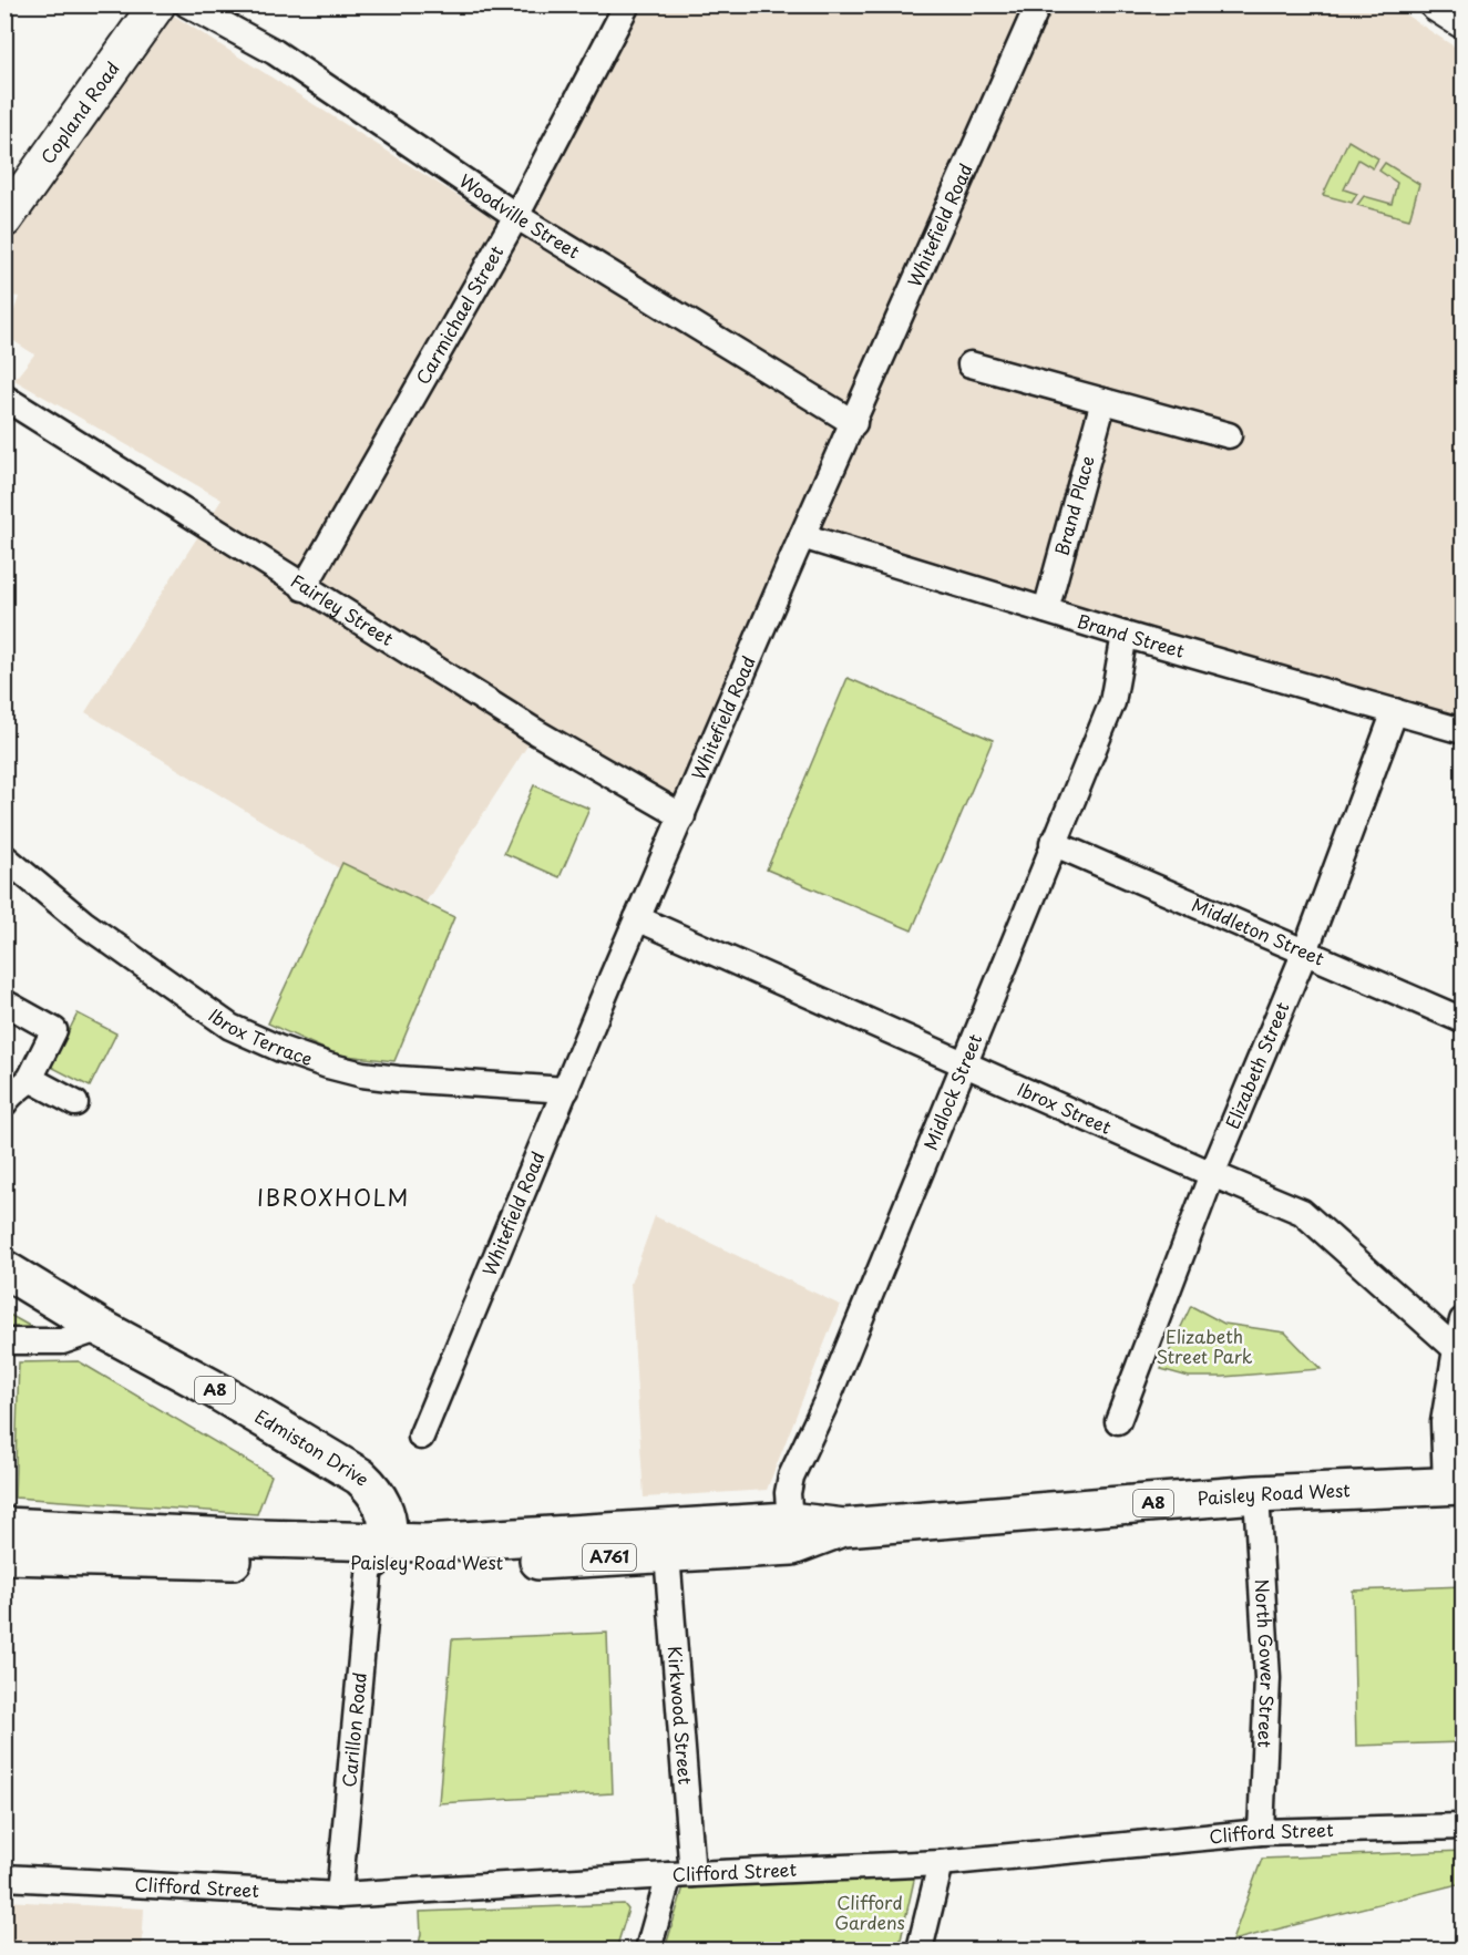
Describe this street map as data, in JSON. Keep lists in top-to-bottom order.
{
  "streets": {
    "main road": [
      "A8",
      "Edmiston Drive",
      "Paisley Road West",
      "A761"
    ],
    "street": [
      "Copland Road",
      "Woodville Street",
      "Whitefield Road",
      "Carmichael Street",
      "Brand Place",
      "Fairley Street",
      "Brand Street",
      "Middleton Street",
      "Ibrox Terrace",
      "Elizabeth Street",
      "Midlock Street",
      "Ibrox Street",
      "North Gower Street",
      "Kirkwood Street",
      "Carillon Road",
      "Clifford Street"
    ]
  },
  "crossings": [
    ["Woodville Street", "Whitefield Road"],
    ["Woodville Street", "Carmichael Street"],
    ["Whitefield Road", "Fairley Street"],
    ["Whitefield Road", "Brand Street"],
    ["Whitefield Road", "Ibrox Terrace"],
    ["Whitefield Road", "Ibrox Street"],
    ["Carmichael Street", "Fairley Street"],
    ["Brand Place", "Brand Street"],
    ["Brand Street", "Elizabeth Street"],
    ["Brand Street", "Midlock Street"],
    ["Middleton Street", "Elizabeth Street"],
    ["Middleton Street", "Midlock Street"],
    ["Elizabeth Street", "Ibrox Street"],
    ["Midlock Street", "Ibrox Street"],
    ["Midlock Street", "Paisley Road West"],
    ["Edmiston Drive", "Paisley Road West"],
    ["Edmiston Drive", "Carillon Road"],
    ["Paisley Road West", "North Gower Street"],
    ["Paisley Road West", "Kirkwood Street"],
    ["Paisley Road West", "Carillon Road"],
    ["North Gower Street", "Clifford Street"],
    ["Kirkwood Street", "Clifford Street"],
    ["Carillon Road", "Clifford Street"]
  ],
  "districts": ["IBROXHOLM"],
  "parks": ["Elizabeth Street Park", "Clifford Gardens"]
}
